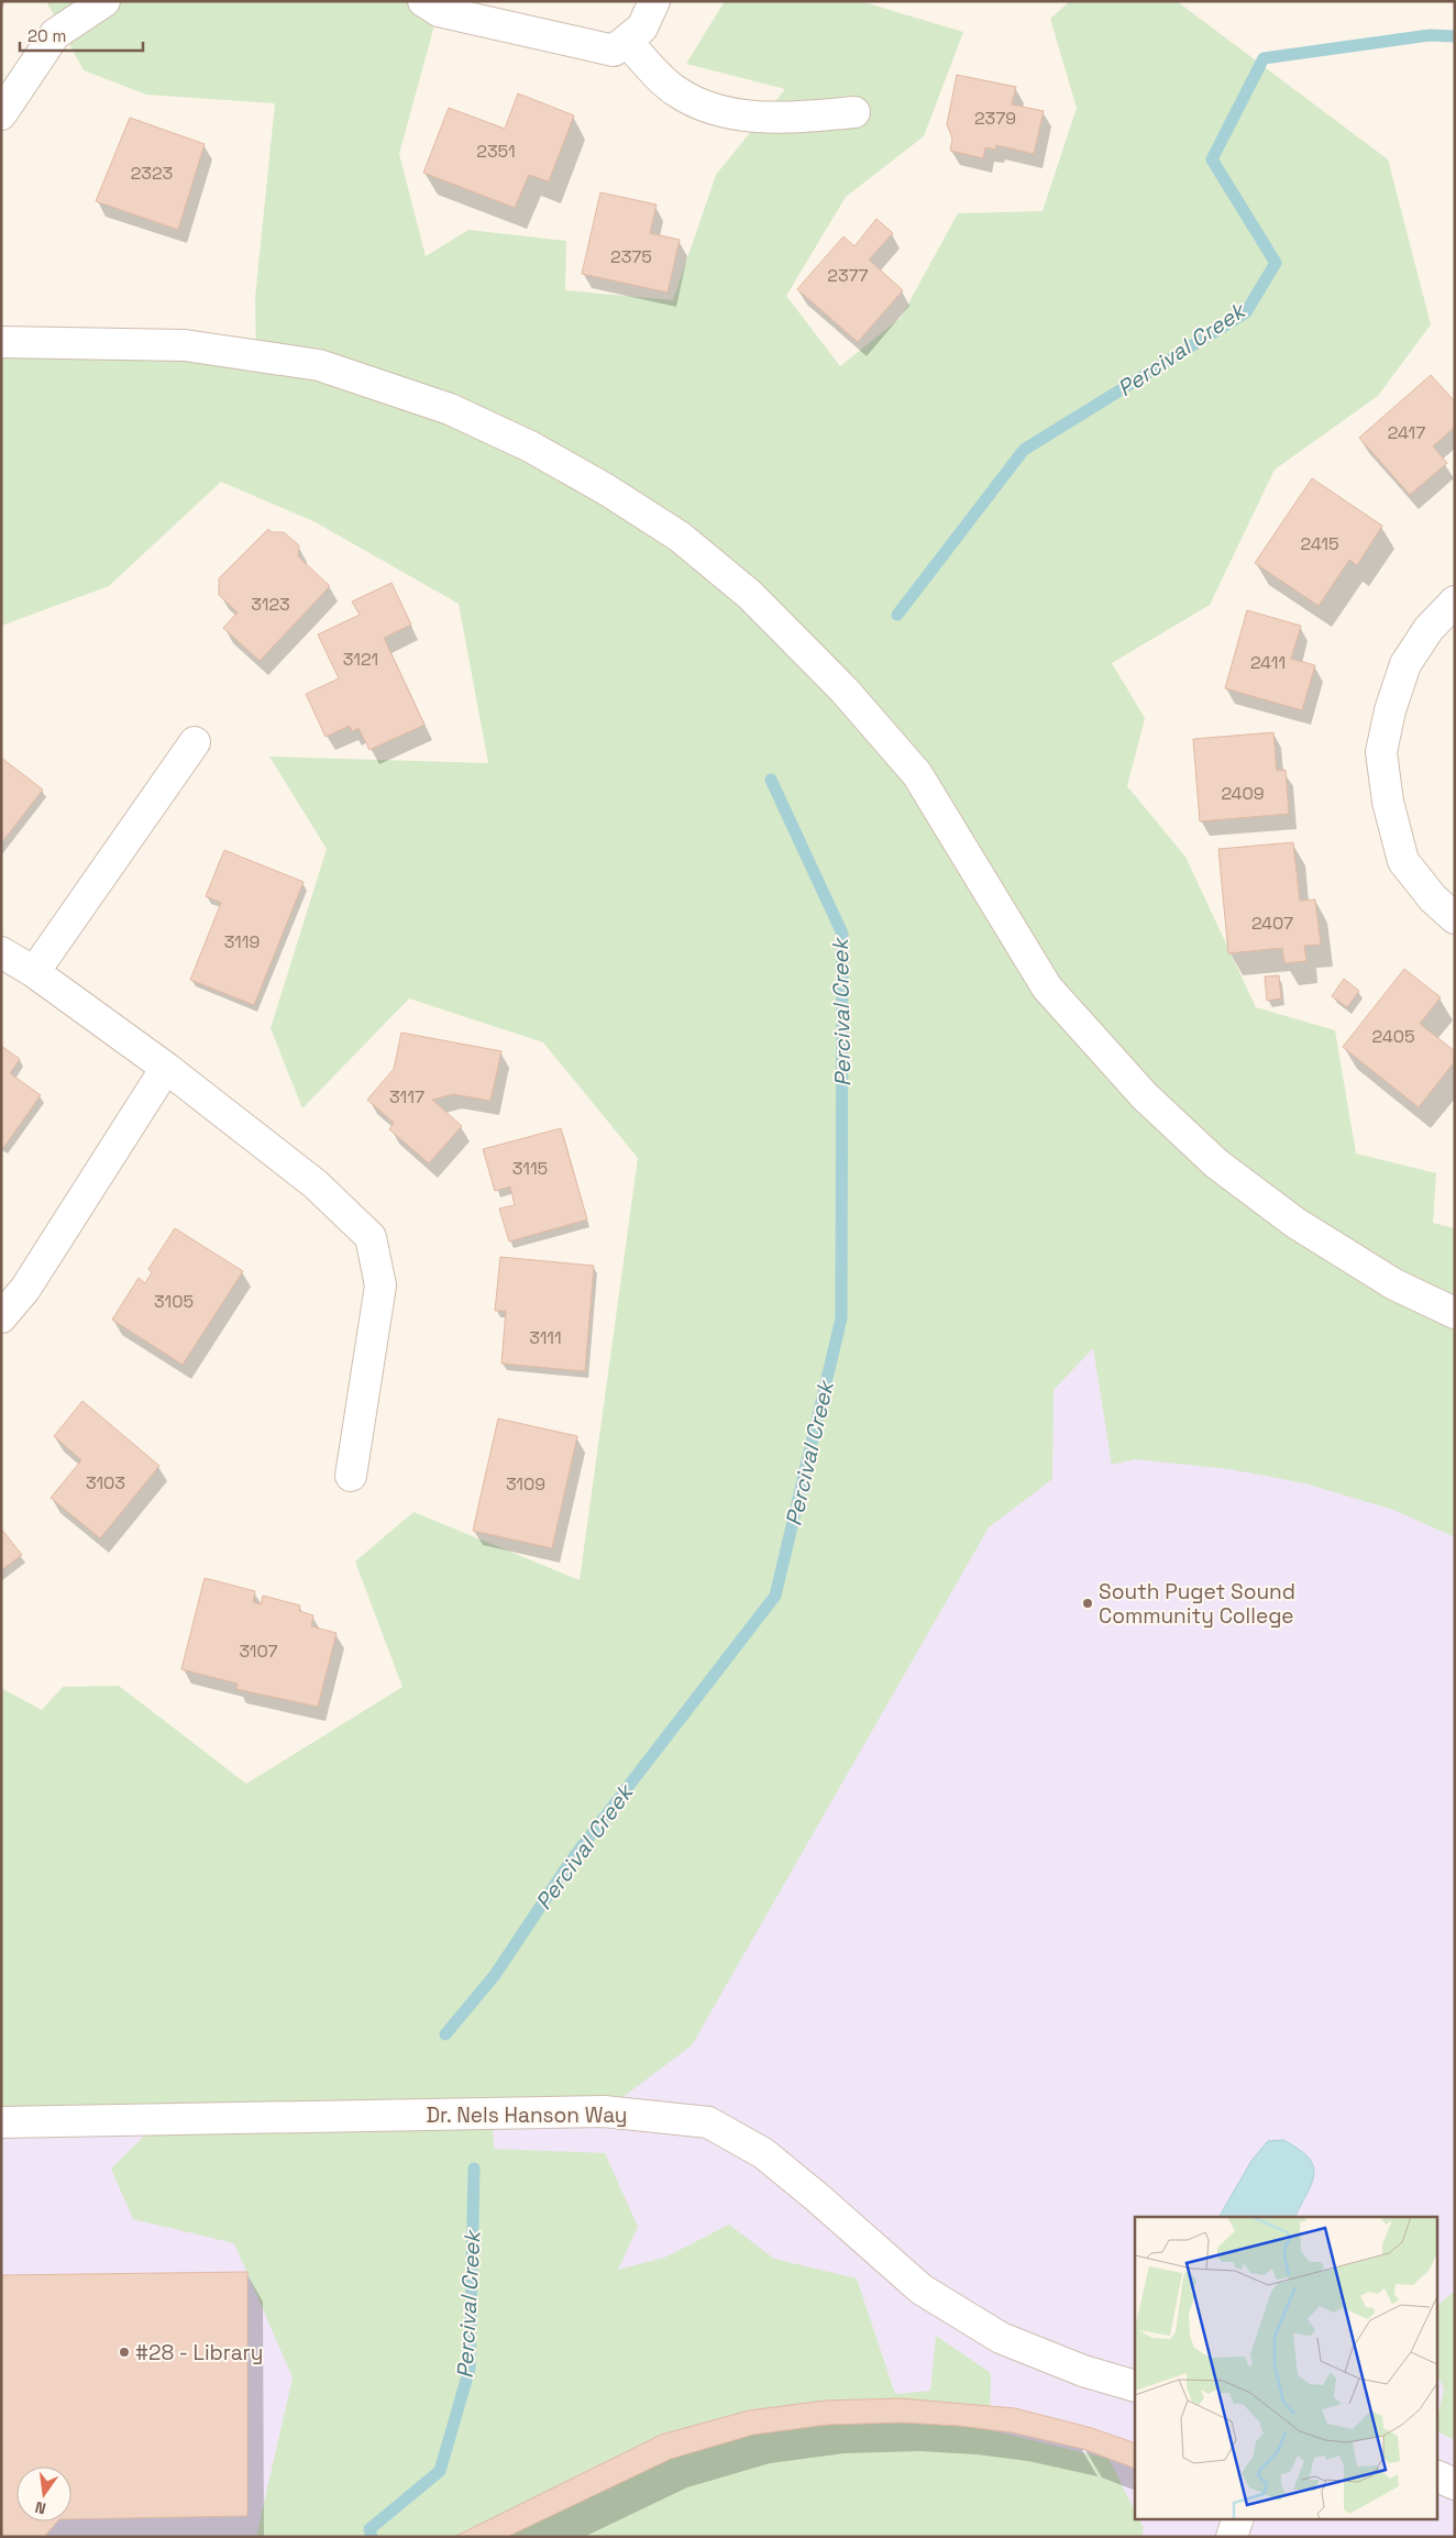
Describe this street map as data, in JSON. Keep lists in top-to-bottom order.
{
  "streets": {
    "street": ["Dr. Nels Hanson Way"]
  },
  "water": ["Percival Creek"],
  "places": ["South Puget Sound Community College", "#28 - Library"],
  "house_numbers": [
    "2379",
    "2351",
    "2323",
    "2375",
    "2377",
    "2417",
    "2415",
    "3123",
    "3121",
    "2411",
    "2409",
    "2407",
    "3119",
    "2405",
    "3117",
    "3115",
    "3105",
    "3111",
    "3103",
    "3109",
    "3107"
  ],
  "scale_bar": "20 m",
  "north": "bottom"
}
